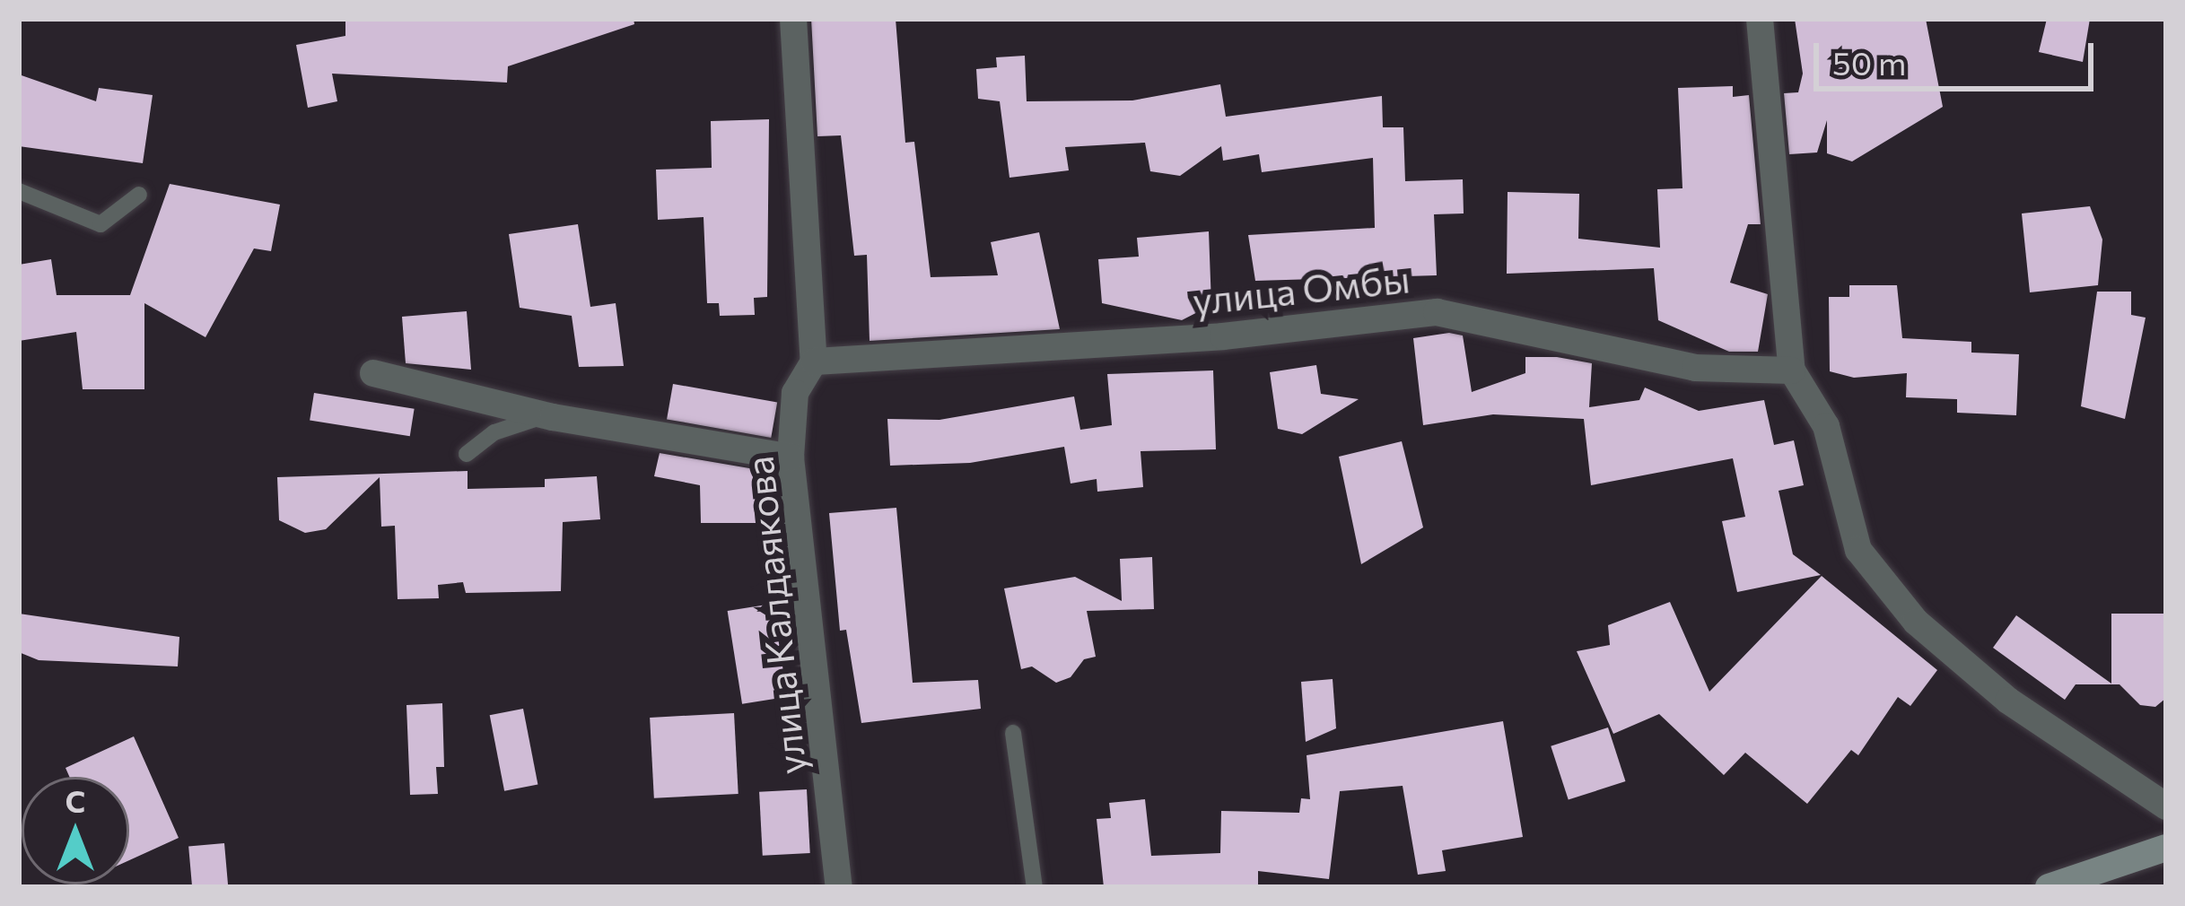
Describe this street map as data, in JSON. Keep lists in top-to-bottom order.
{
  "streets": {
    "street": ["улица Омбы", "улица Калдаякова"]
  },
  "crossings": [
    ["улица Омбы", "улица Калдаякова"]
  ],
  "scale_bar": "50 m",
  "north": "top"
}
